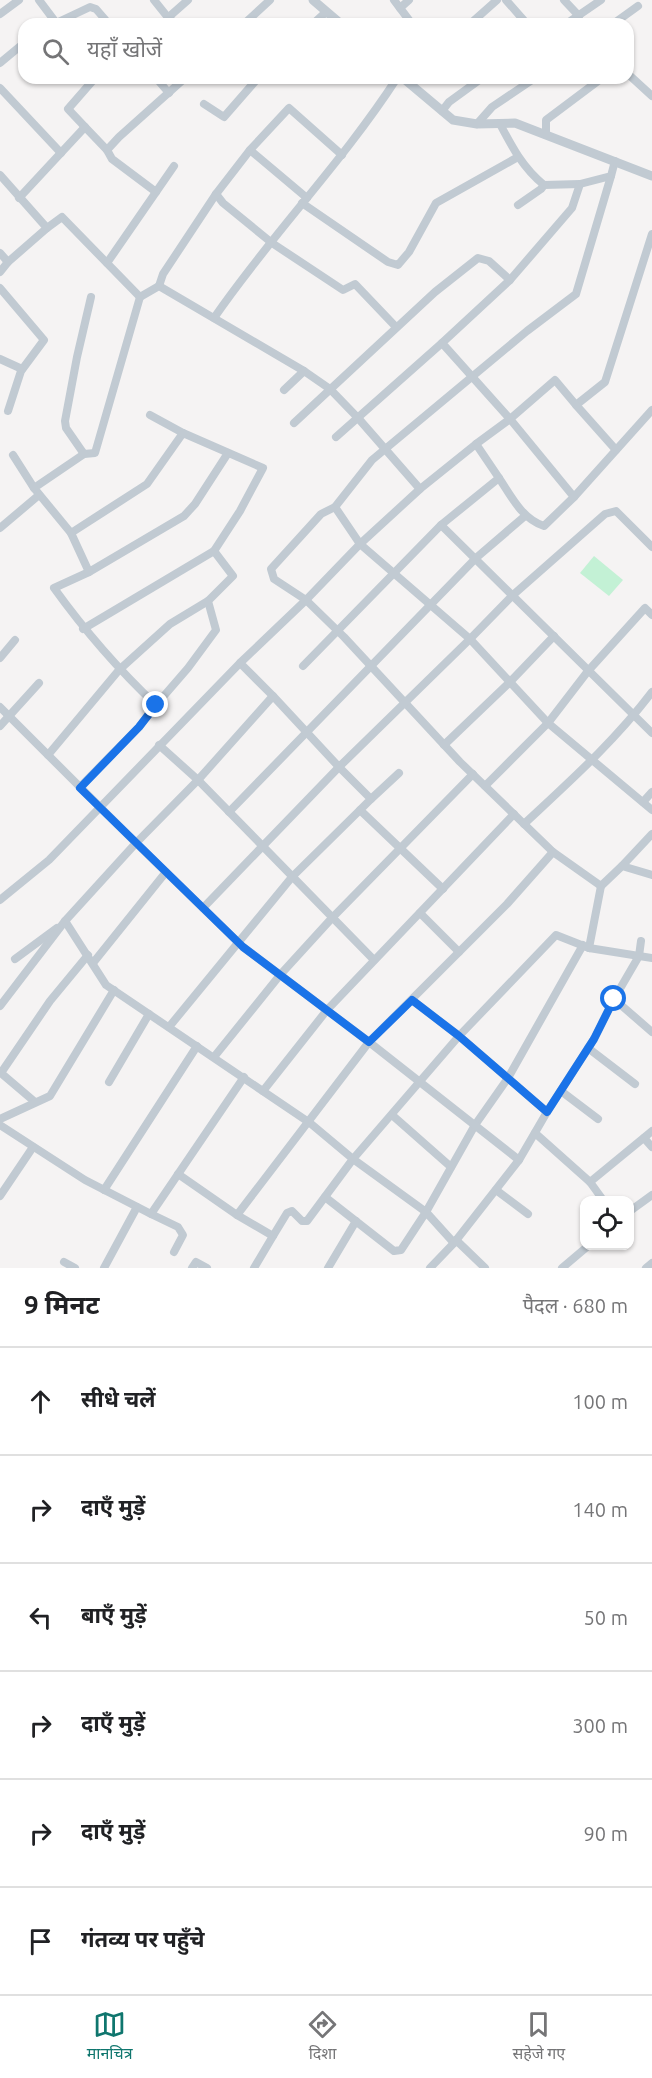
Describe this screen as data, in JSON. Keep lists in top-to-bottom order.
{
  "page": {
    "search": "यहाँ खोजें",
    "heading": ["9 मिनट", "पैदल · 680 m"],
    "list": [
      ["सीधे चलें", "100 m"],
      ["दाएँ मुड़ें", "140 m"],
      ["बाएँ मुड़ें", "50 m"],
      ["दाएँ मुड़ें", "300 m"],
      ["दाएँ मुड़ें", "90 m"],
      "गंतव्य पर पहुँचे"
    ],
    "nav": ["मानचित्र", "दिशा", "सहेजे गए"]
  }
}
